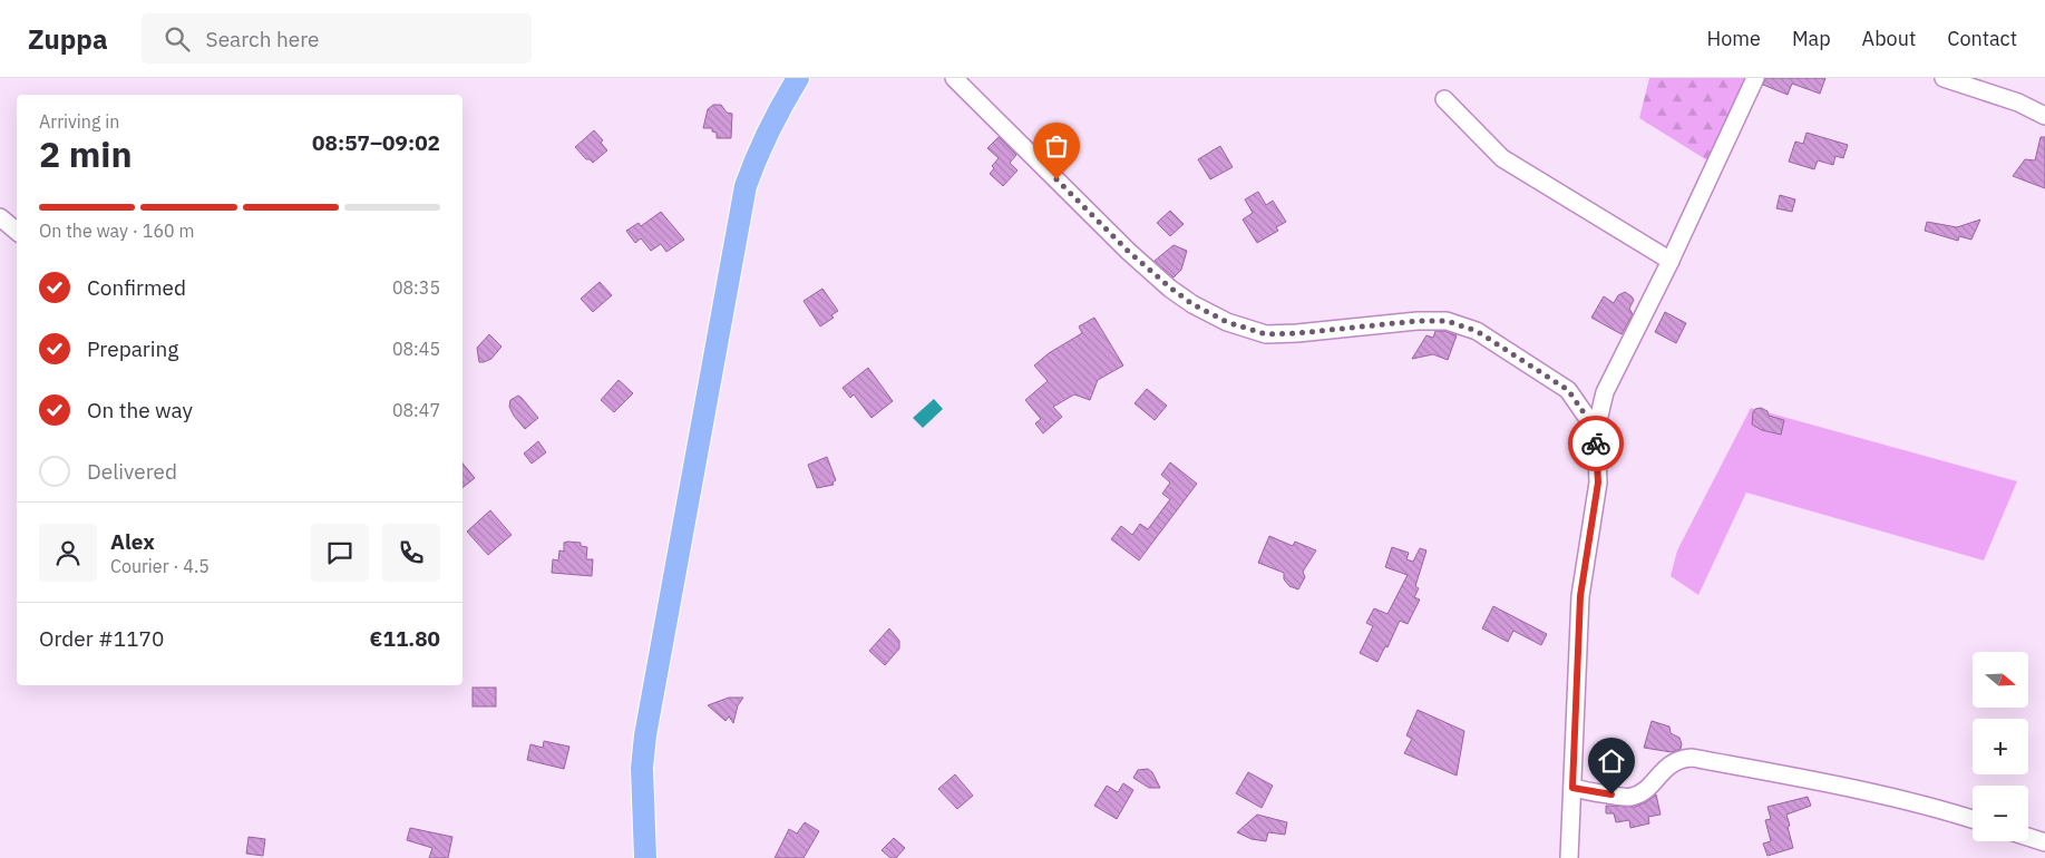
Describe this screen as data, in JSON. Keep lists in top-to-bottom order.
{
  "north": "right",
  "page": {
    "header": "Zuppa",
    "search": "Search here",
    "nav": [
      "Home",
      "Map",
      "About",
      "Contact"
    ],
    "heading": ["2 min", "Arriving in", "08:57–09:02"],
    "panel": [
      "Alex",
      "Courier · 4.5",
      "Order #1170",
      "€11.80"
    ],
    "bar": "On the way · 160 m",
    "list": [
      ["Confirmed", "08:35"],
      ["Preparing", "08:45"],
      ["On the way", "08:47"],
      "Delivered"
    ],
    "map_buttons": ["+", "−"]
  }
}
